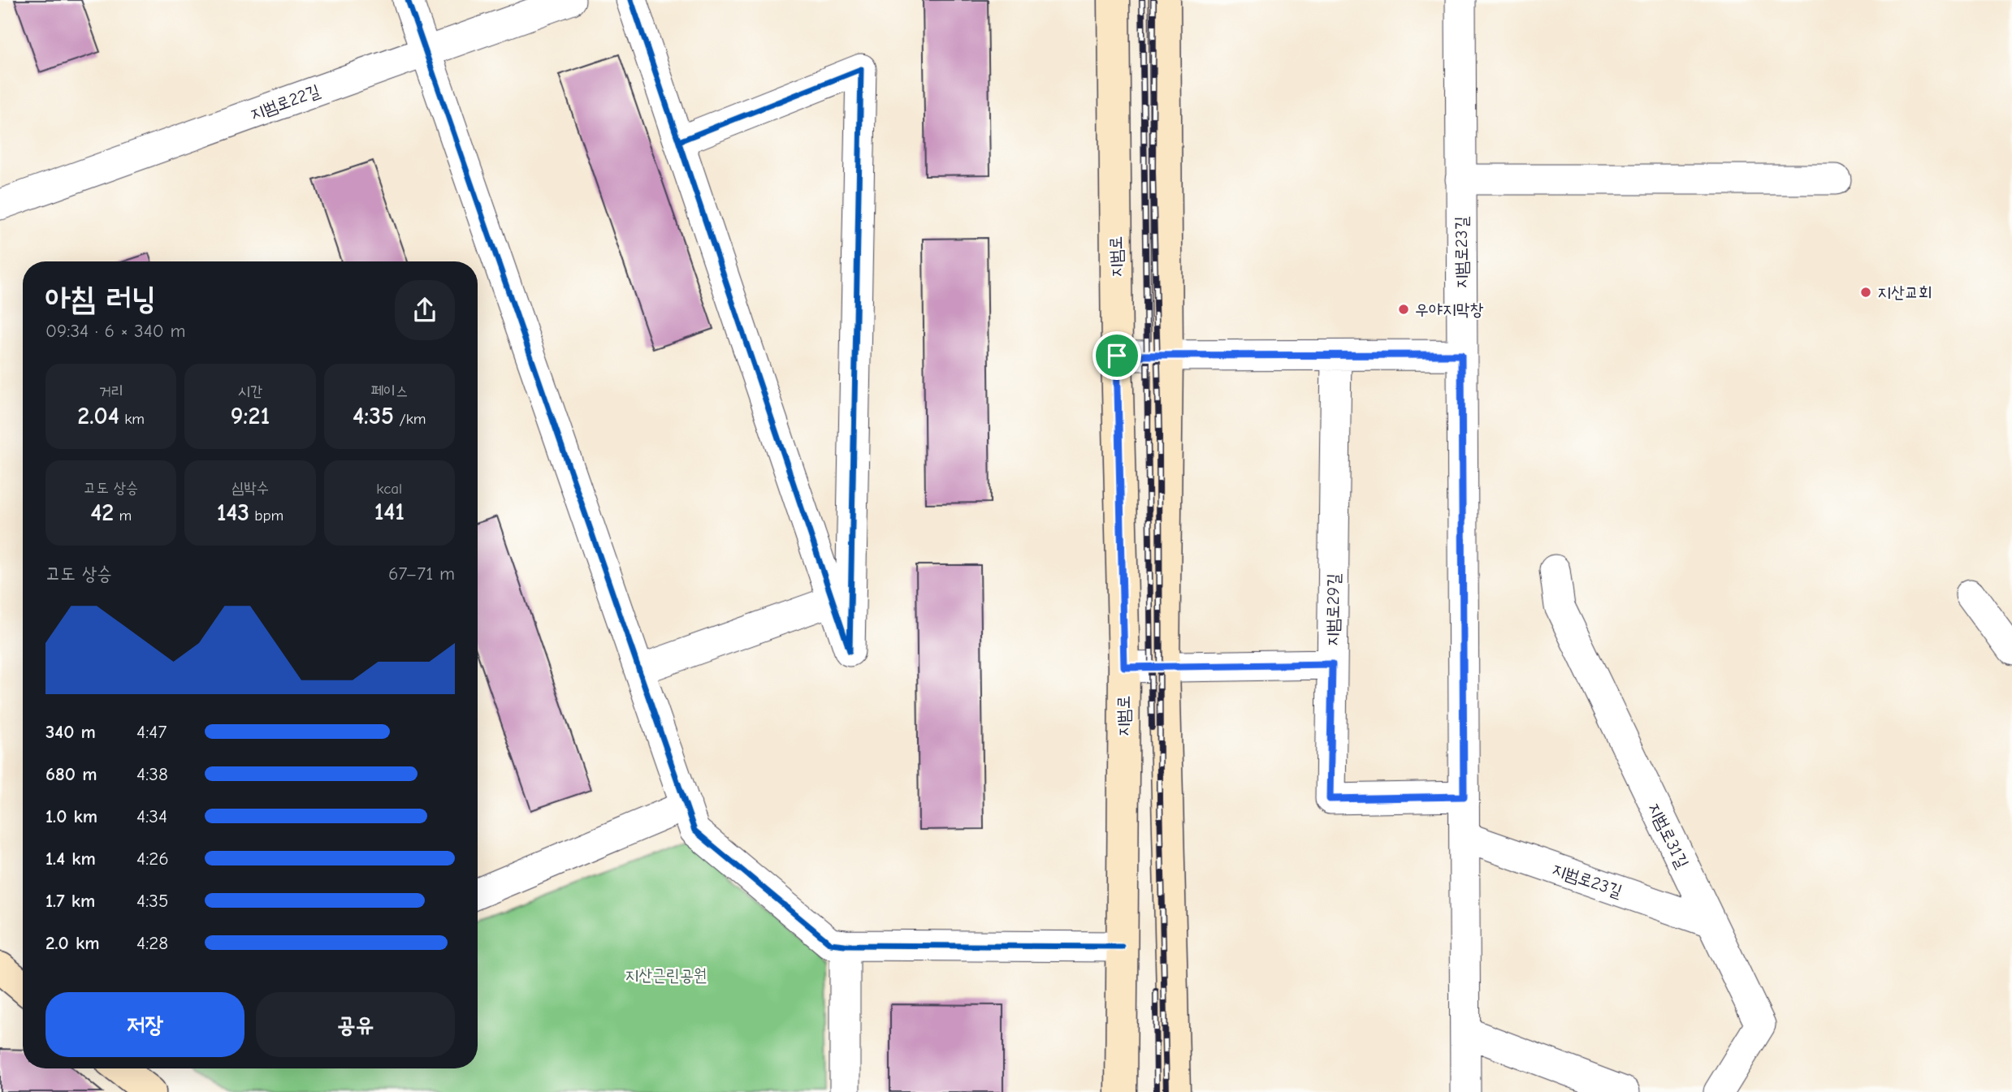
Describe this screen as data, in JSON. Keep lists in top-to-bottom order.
{
  "streets": {
    "main road": ["지범로"],
    "street": [
      "지범로22길",
      "지범로23길",
      "지범로29길",
      "지범로31길"
    ]
  },
  "crossings": [
    ["지범로23길", "지범로29길"],
    ["지범로23길", "지범로31길"]
  ],
  "parks": ["지산근린공원"],
  "places": ["지산교회", "우야지막창"],
  "page": {
    "heading": ["아침 러닝", "09:34 · 6 × 340 m"],
    "stats": [
      ["거리", "2.04 km"],
      ["시간", "9:21"],
      ["페이스", "4:35 /km"],
      ["고도 상승", "42 m"],
      ["심박수", "143 bpm"],
      ["kcal", "141"]
    ],
    "chart": ["고도 상승", "67–71 m"],
    "list": [
      {
        "name": "340 m",
        "note": "4:47"
      },
      {
        "name": "680 m",
        "note": "4:38"
      },
      {
        "name": "1.0 km",
        "note": "4:34"
      },
      {
        "name": "1.4 km",
        "note": "4:26"
      },
      {
        "name": "1.7 km",
        "note": "4:35"
      },
      {
        "name": "2.0 km",
        "note": "4:28"
      }
    ],
    "buttons": ["저장", "공유"]
  }
}
